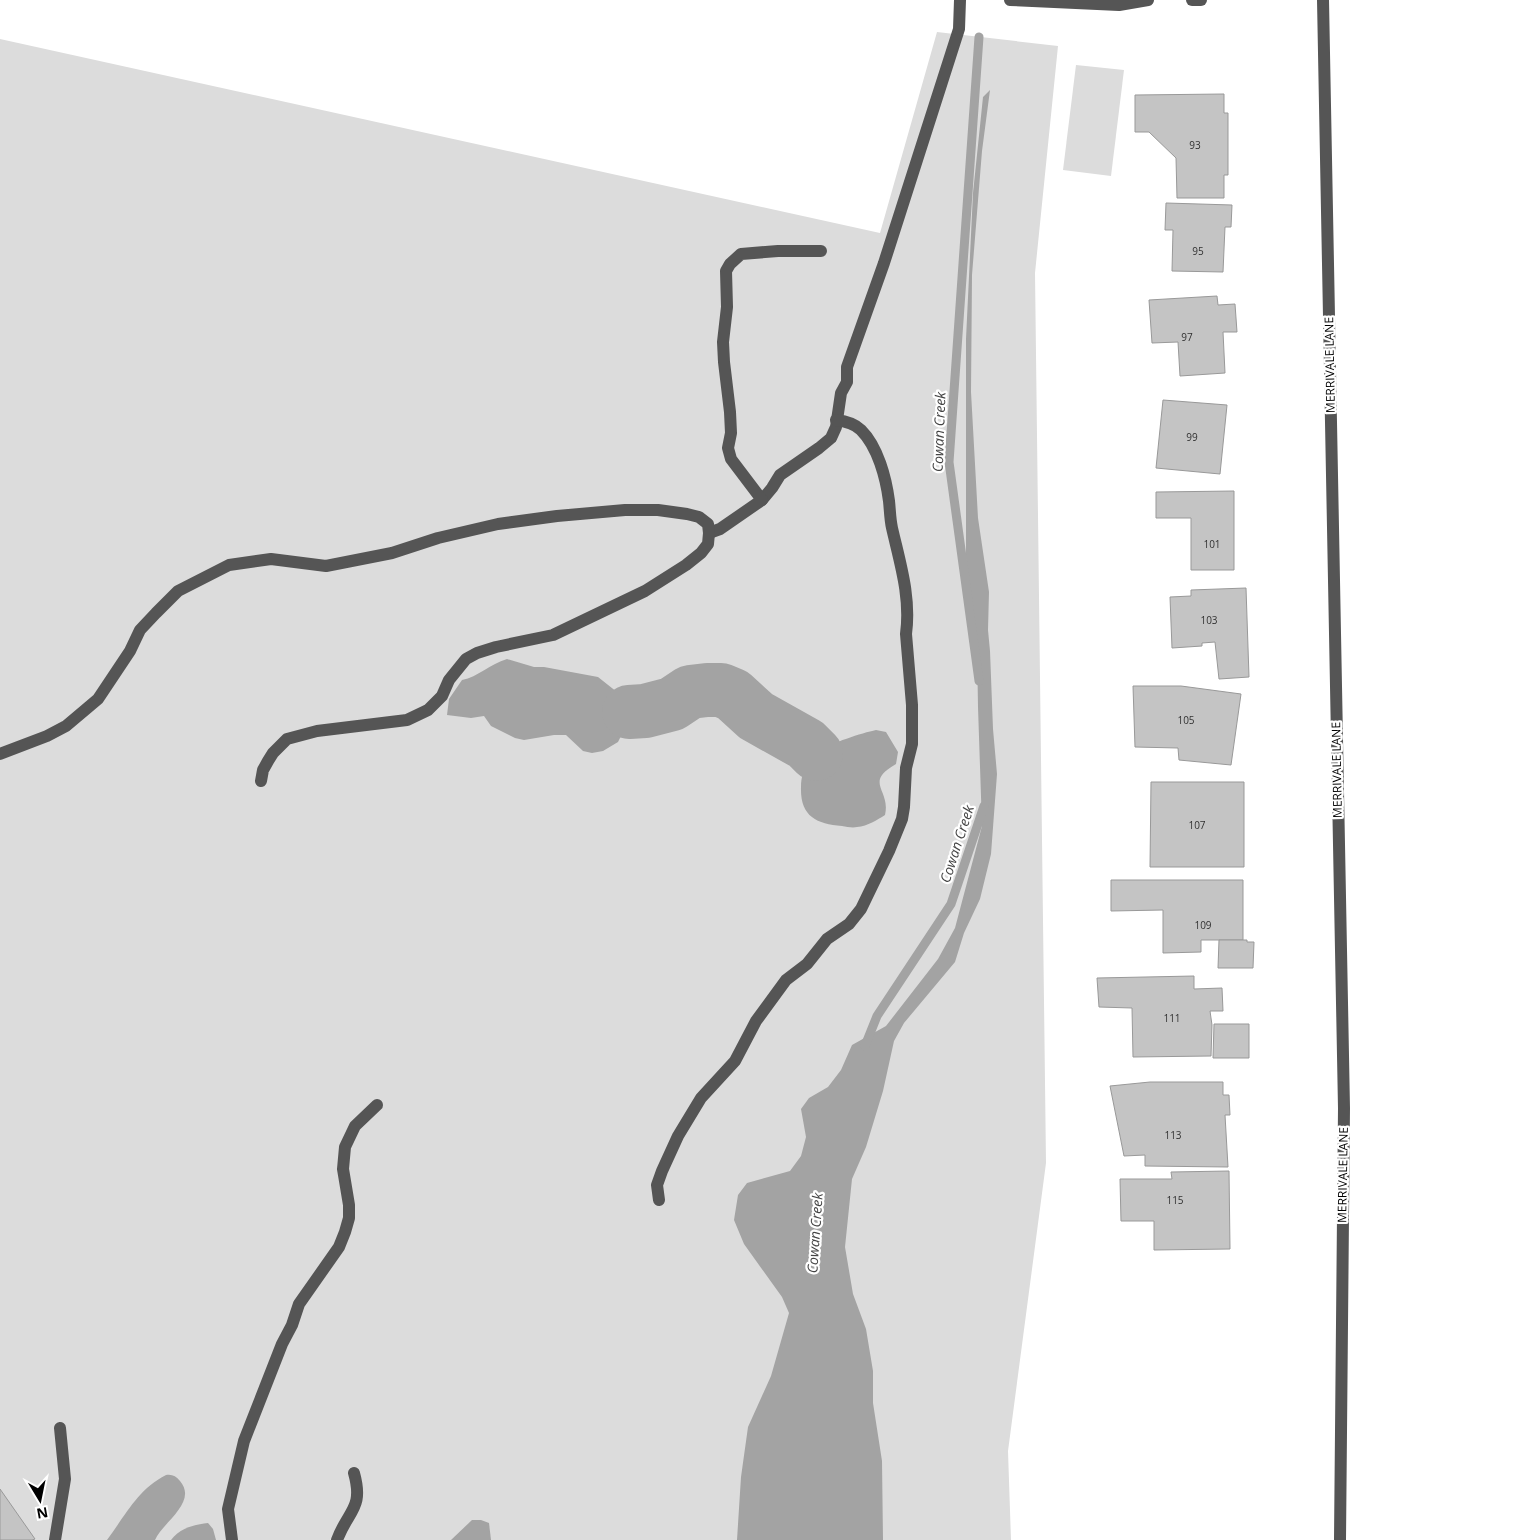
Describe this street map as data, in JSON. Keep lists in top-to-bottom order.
{
  "streets": {
    "street": ["MERRIVALE LANE"]
  },
  "water": ["Cowan Creek"],
  "house_numbers": [
    "93",
    "95",
    "97",
    "99",
    "101",
    "103",
    "105",
    "107",
    "109",
    "111",
    "113",
    "115"
  ],
  "north": "bottom"
}
